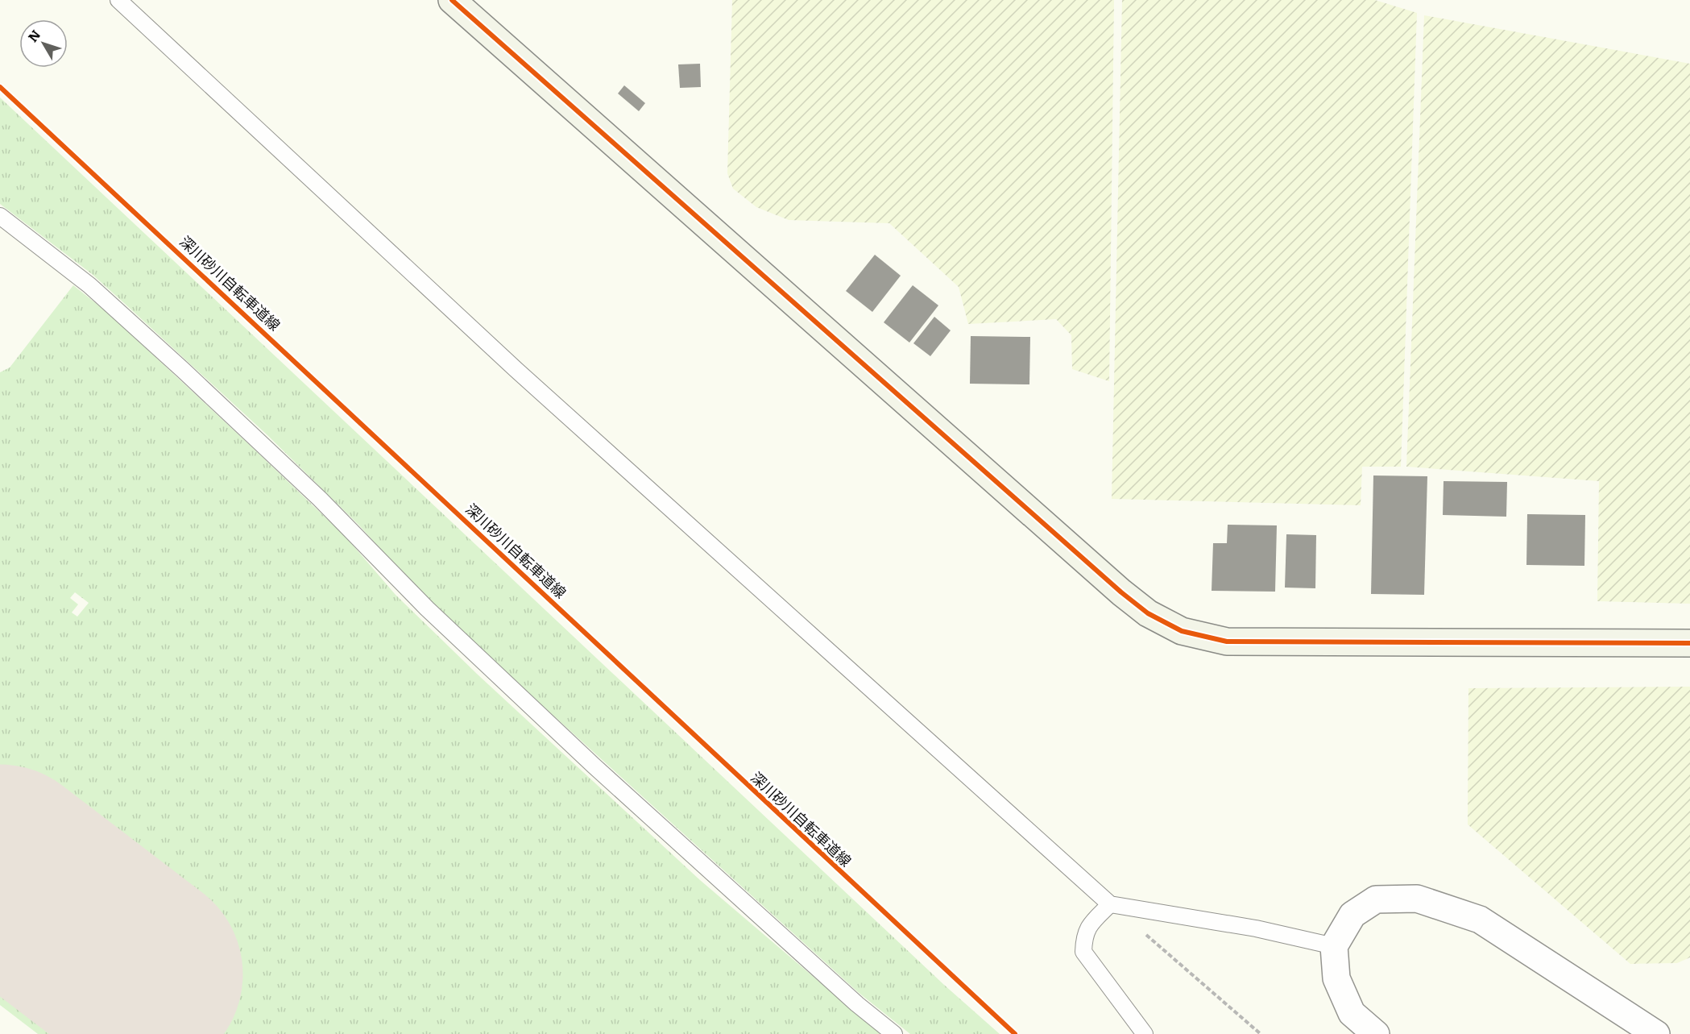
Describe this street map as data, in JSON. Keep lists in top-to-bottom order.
{
  "streets": {
    "cycle path": ["深川砂川自転車道線"]
  },
  "north": "top left"
}
